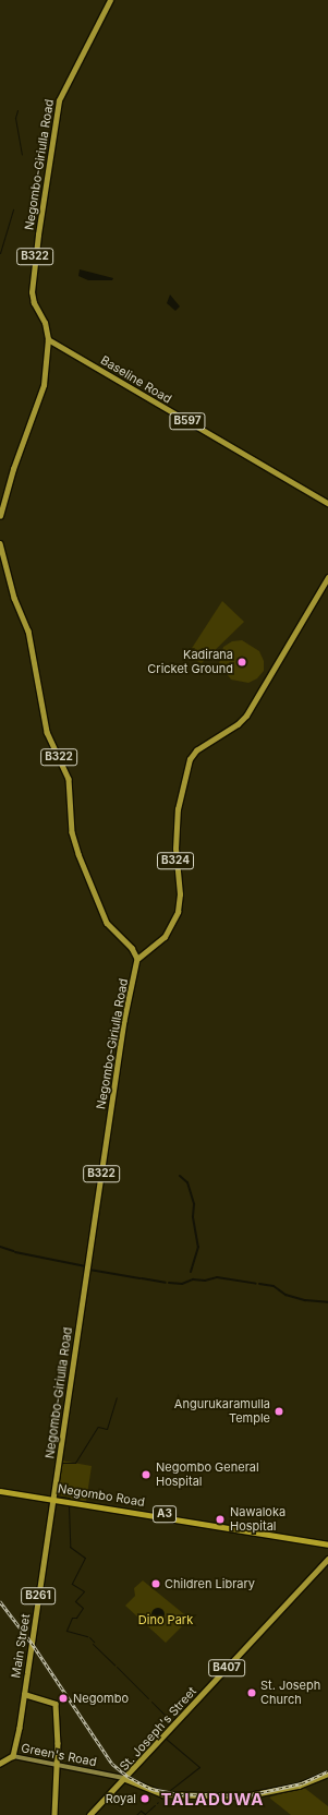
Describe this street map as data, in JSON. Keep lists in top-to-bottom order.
{
  "streets": {
    "highway": ["Negombo Road", "A3"],
    "main road": [
      "Negombo-Giriulla Road",
      "B322",
      "Baseline Road",
      "B597",
      "B324",
      "B261",
      "Main Street",
      "B407",
      "St. Joseph's Street",
      "Green's Road"
    ]
  },
  "crossings": [
    ["Negombo-Giriulla Road", "B322"],
    ["Negombo-Giriulla Road", "Baseline Road"],
    ["Negombo-Giriulla Road", "B324"],
    ["Negombo-Giriulla Road", "Negombo Road"],
    ["Negombo-Giriulla Road", "Main Street"],
    ["B322", "B324"],
    ["Negombo Road", "Main Street"],
    ["Main Street", "Green's Road"],
    ["St. Joseph's Street", "Green's Road"]
  ],
  "districts": ["TALADUWA"],
  "parks": ["Dino Park"],
  "places": [
    "Kadirana Cricket Ground",
    "Angurukaramulla Temple",
    "Negombo General Hospital",
    "Nawaloka Hospital",
    "Children Library",
    "St. Joseph Church",
    "Negombo",
    "Royal"
  ]
}
